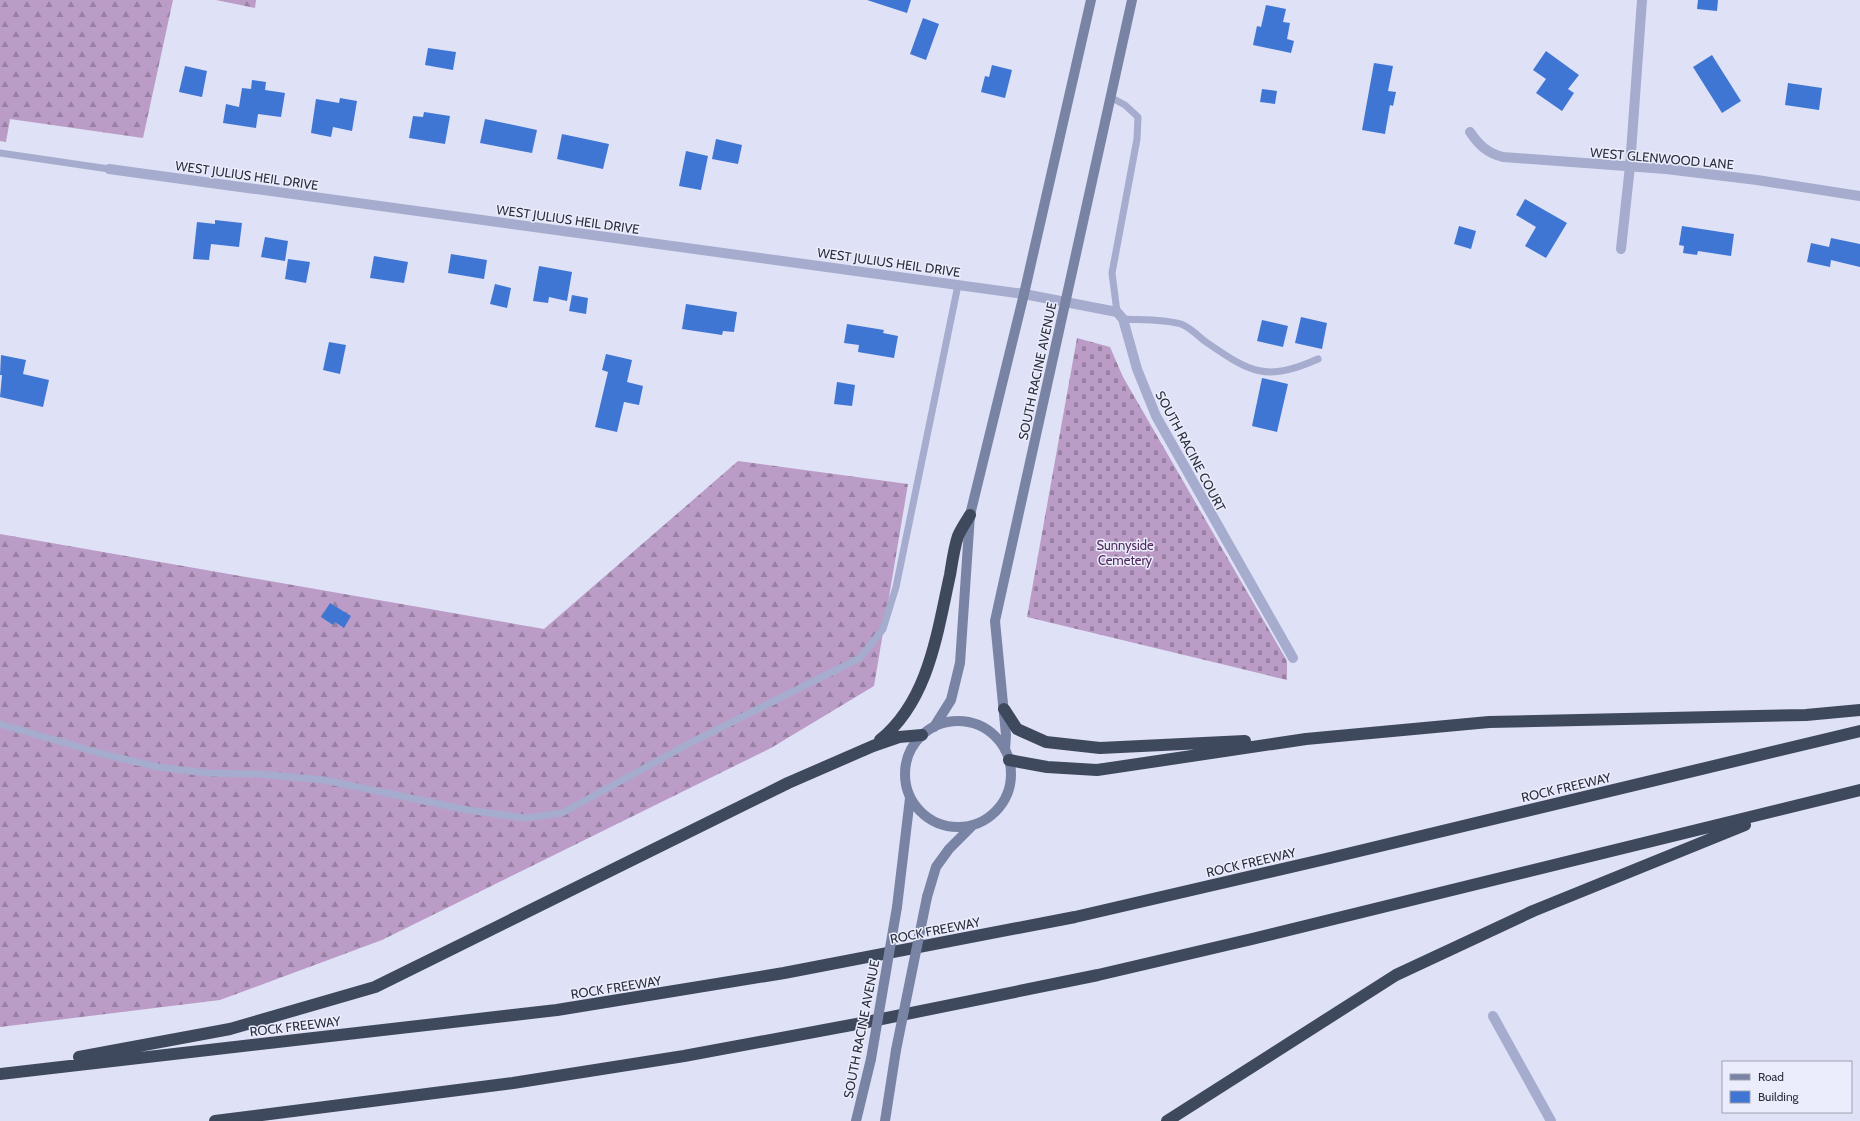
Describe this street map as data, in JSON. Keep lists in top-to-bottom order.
{
  "streets": {
    "highway": ["ROCK FREEWAY"],
    "main road": ["SOUTH RACINE AVENUE"],
    "street": ["WEST GLENWOOD LANE", "WEST JULIUS HEIL DRIVE", "SOUTH RACINE COURT"]
  },
  "parks": ["Sunnyside Cemetery"],
  "legend": ["Road", "Building"]
}
